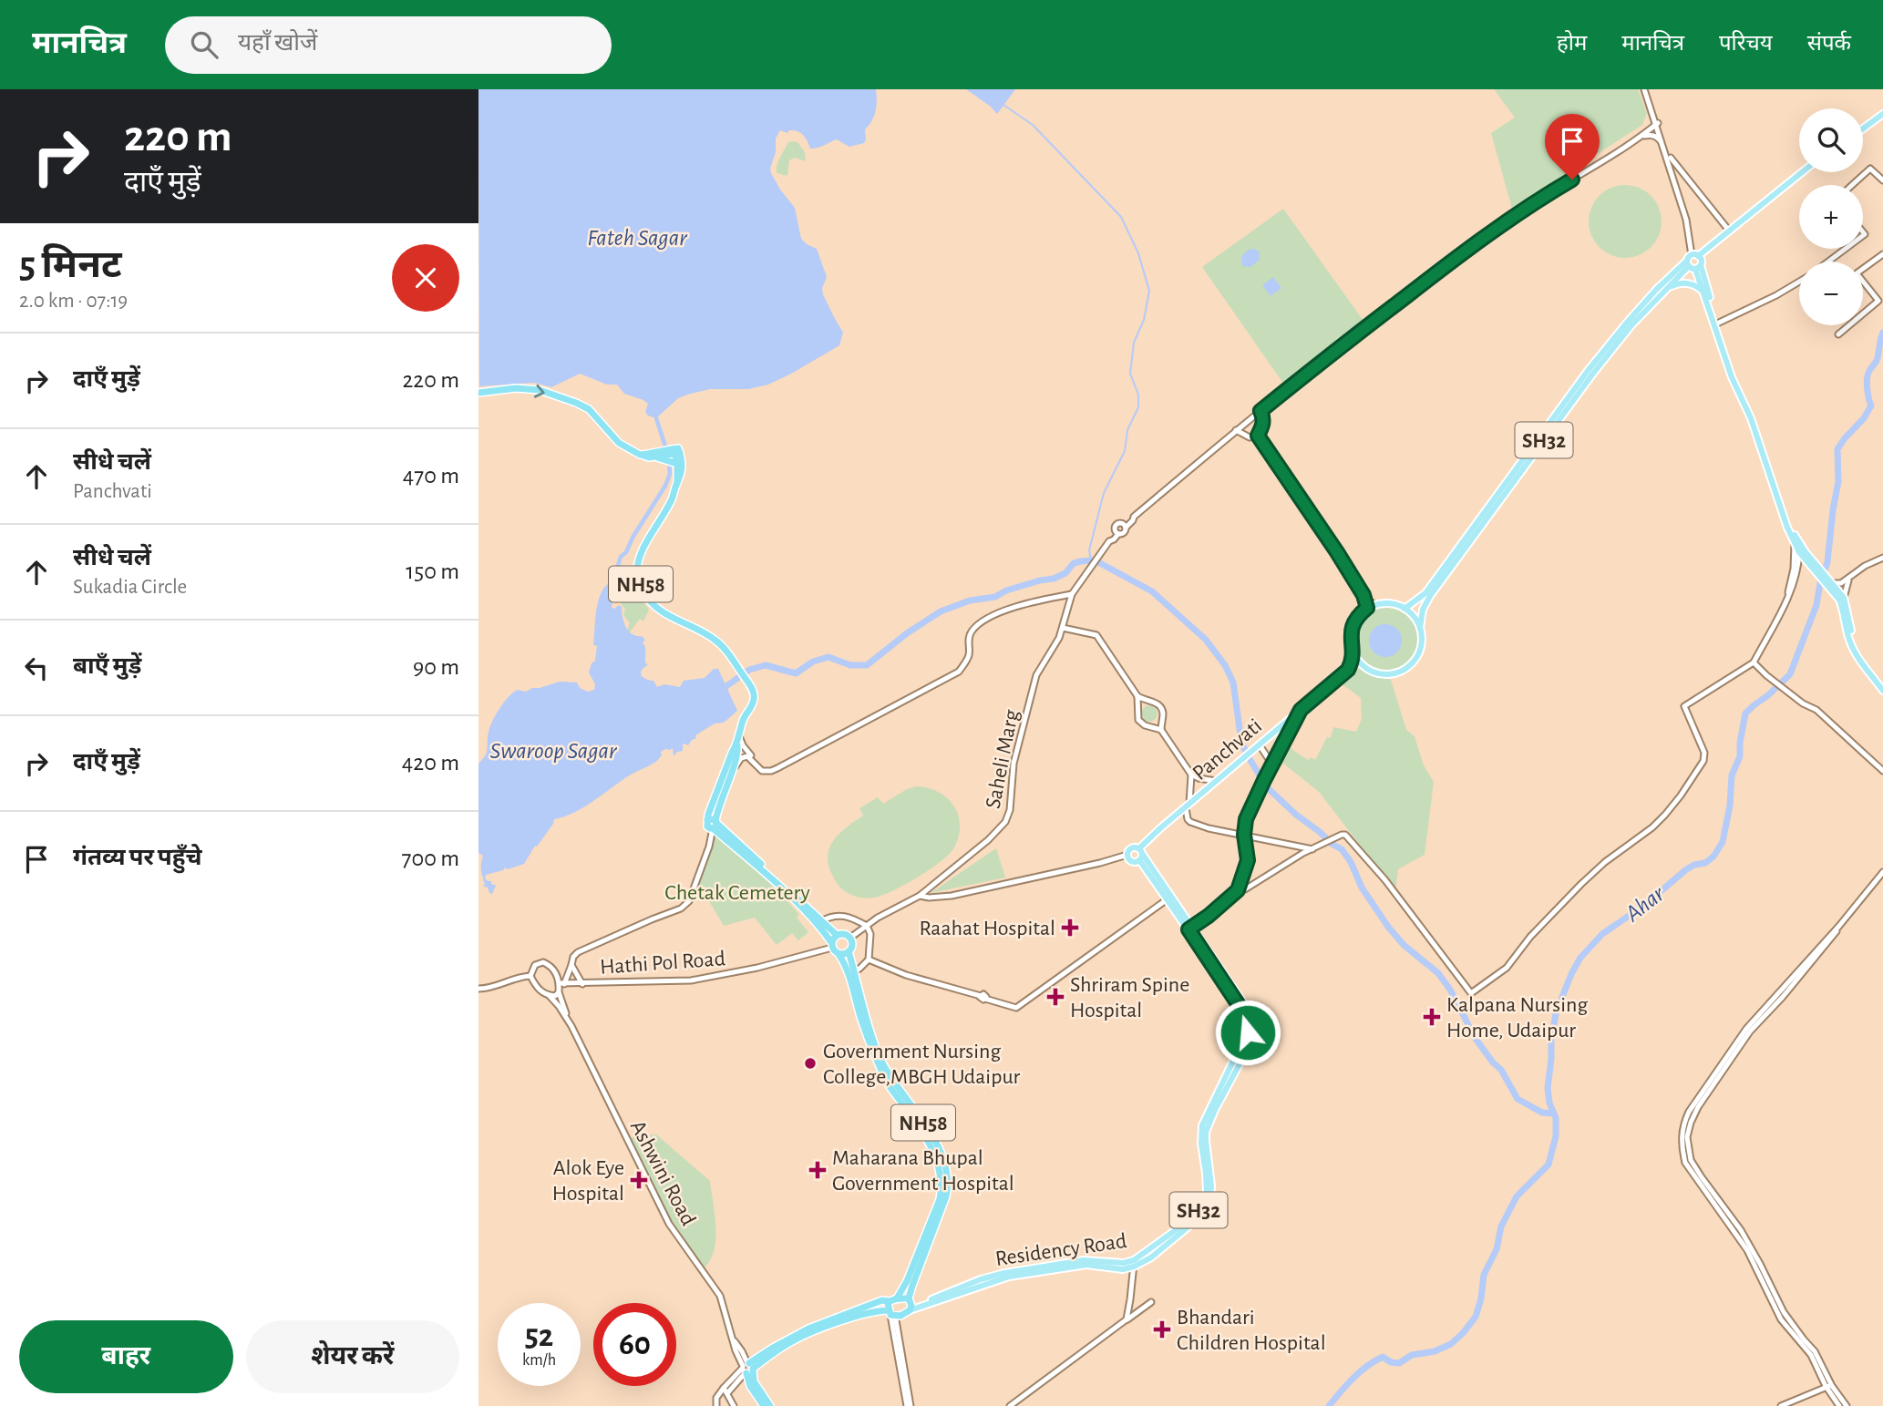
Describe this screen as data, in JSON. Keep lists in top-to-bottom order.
{
  "streets": {
    "highway": ["NH58"],
    "main road": ["SH32", "Panchvati", "Residency Road"],
    "street": ["Saheli Marg", "Hathi Pol Road", "Ashwini Road"]
  },
  "crossings": [
    ["SH32", "Panchvati"],
    ["SH32", "Residency Road"],
    ["NH58", "Saheli Marg"],
    ["NH58", "Hathi Pol Road"],
    ["NH58", "Residency Road"],
    ["Saheli Marg", "Hathi Pol Road"],
    ["Hathi Pol Road", "Ashwini Road"]
  ],
  "water": ["Fateh Sagar", "Swaroop Sagar", "Ahar"],
  "parks": ["Chetak Cemetery"],
  "places": {
    "health": [
      "Raahat Hospital",
      "Shriram Spine Hospital",
      "Kalpana Nursing Home, Udaipur",
      "Maharana Bhupal Government Hospital",
      "Alok Eye Hospital",
      "Bhandari Children Hospital"
    ],
    "other": ["Government Nursing College,MBGH Udaipur"]
  },
  "page": {
    "header": "मानचित्र",
    "search": "यहाँ खोजें",
    "nav": [
      "होम",
      "मानचित्र",
      "परिचय",
      "संपर्क"
    ],
    "turn": ["220 m", "दाएँ मुड़ें"],
    "map_buttons": ["+", "−"],
    "heading": ["5 मिनट", "2.0 km · 07:19"],
    "list": [
      {
        "name": "दाएँ मुड़ें",
        "value": "220 m"
      },
      {
        "name": "सीधे चलें",
        "note": "Panchvati",
        "value": "470 m"
      },
      {
        "name": "सीधे चलें",
        "note": "Sukadia Circle",
        "value": "150 m"
      },
      {
        "name": "बाएँ मुड़ें",
        "value": "90 m"
      },
      {
        "name": "दाएँ मुड़ें",
        "value": "420 m"
      },
      {
        "name": "गंतव्य पर पहुँचे",
        "value": "700 m"
      }
    ],
    "speed": "52 km/h",
    "limit": "60",
    "buttons": ["बाहर", "शेयर करें"]
  }
}
